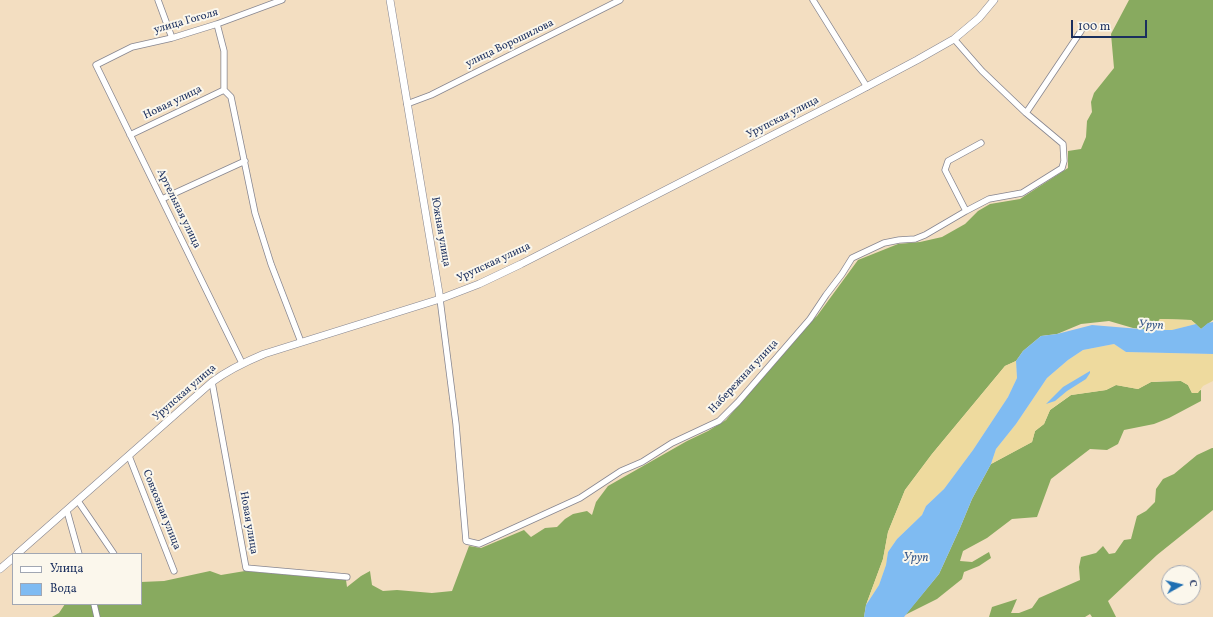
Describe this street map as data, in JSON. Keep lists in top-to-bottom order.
{
  "streets": {
    "street": [
      "улица Гоголя",
      "улица Ворошилова",
      "Новая улица",
      "Урупская улица",
      "Артельная улица",
      "Южная улица",
      "Набережная улица",
      "Совхозная улица"
    ]
  },
  "crossings": [
    ["улица Гоголя", "Артельная улица"],
    ["улица Ворошилова", "Южная улица"],
    ["Новая улица", "Урупская улица"],
    ["Новая улица", "Артельная улица"],
    ["Урупская улица", "Артельная улица"],
    ["Урупская улица", "Южная улица"],
    ["Урупская улица", "Совхозная улица"],
    ["Южная улица", "Набережная улица"]
  ],
  "water": ["Уруп"],
  "legend": ["Улица", "Вода"],
  "scale_bar": "100 m",
  "north": "right"
}
